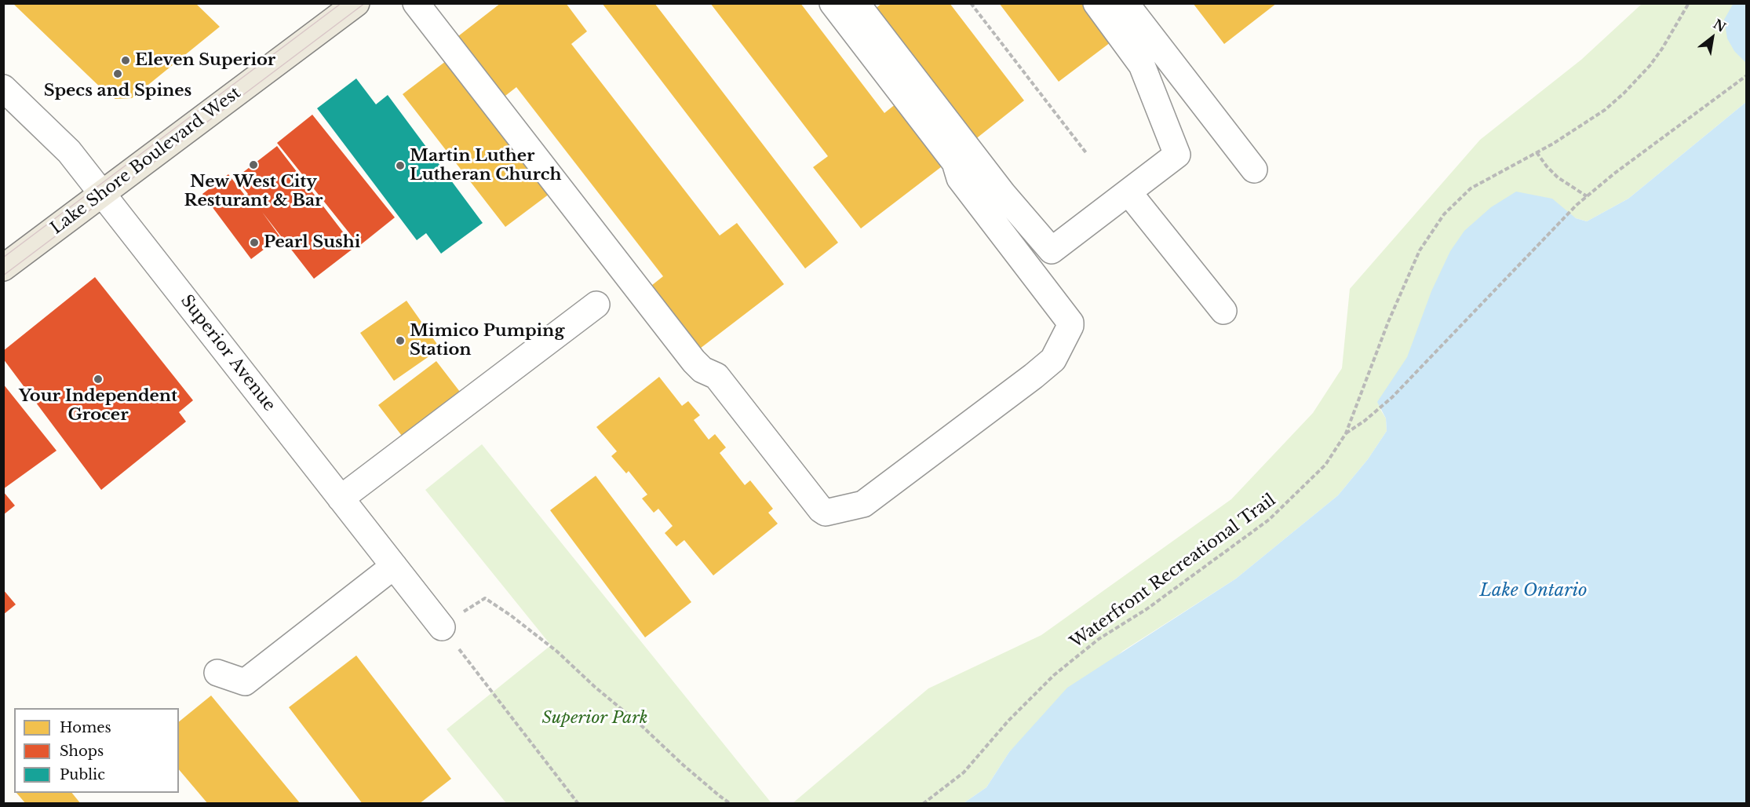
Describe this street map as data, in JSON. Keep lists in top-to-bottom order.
{
  "streets": {
    "main road": ["Lake Shore Boulevard West"],
    "street": ["Superior Avenue"],
    "path": ["Waterfront Recreational Trail"]
  },
  "crossings": [
    ["Lake Shore Boulevard West", "Superior Avenue"]
  ],
  "water": ["Lake Ontario"],
  "parks": ["Superior Park"],
  "places": [
    "Eleven Superior",
    "Specs and Spines",
    "New West City Resturant & Bar",
    "Martin Luther Lutheran Church",
    "Pearl Sushi",
    "Mimico Pumping Station",
    "Your Independent Grocer"
  ],
  "legend": ["Homes", "Shops", "Public"],
  "north": "top right"
}
